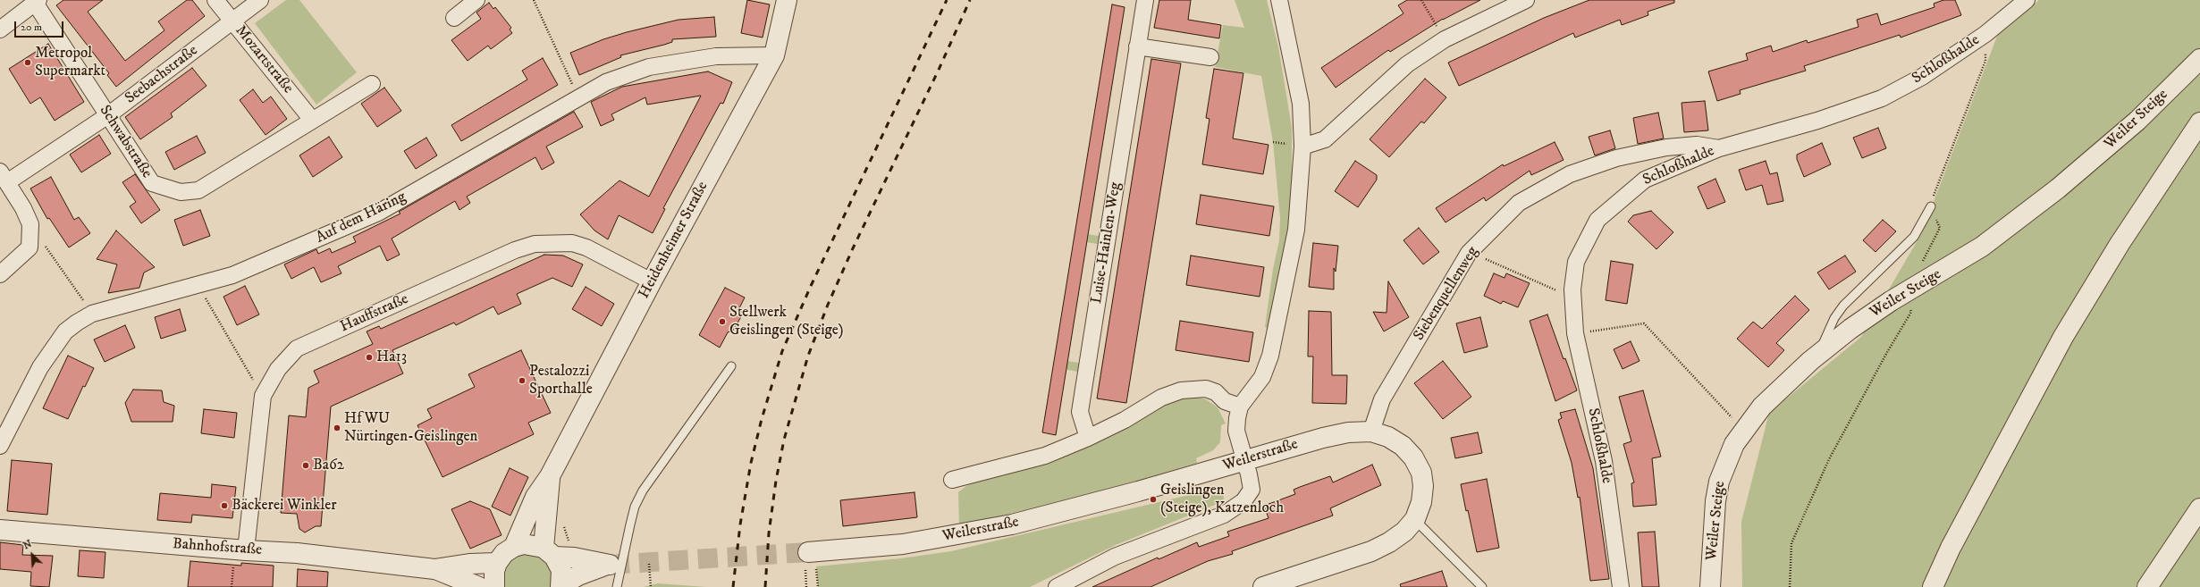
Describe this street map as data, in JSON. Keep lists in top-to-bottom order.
{
  "streets": {
    "street": [
      "Mozartstraße",
      "Schloßhalde",
      "Seebachstraße",
      "Weiler Steige",
      "Schwabstraße",
      "Auf dem Häring",
      "Heidenheimer Straße",
      "Luise-Hainlen-Weg",
      "Siebenquellenweg",
      "Hauffstraße",
      "Weilerstraße",
      "Bahnhofstraße"
    ]
  },
  "crossings": [
    ["Mozartstraße", "Seebachstraße"],
    ["Mozartstraße", "Schwabstraße"],
    ["Schloßhalde", "Siebenquellenweg"],
    ["Seebachstraße", "Schwabstraße"],
    ["Auf dem Häring", "Heidenheimer Straße"],
    ["Heidenheimer Straße", "Hauffstraße"],
    ["Siebenquellenweg", "Weilerstraße"],
    ["Hauffstraße", "Bahnhofstraße"]
  ],
  "places": [
    "Metropol Supermarkt",
    "Stellwerk Geislingen (Steige)",
    "Ha13",
    "Pestalozzi Sporthalle",
    "HfWU Nürtingen-Geislingen",
    "Ba62",
    "Geislingen (Steige), Katzenloch",
    "Bäckerei Winkler"
  ],
  "scale_bar": "20 m",
  "north": "top left"
}
